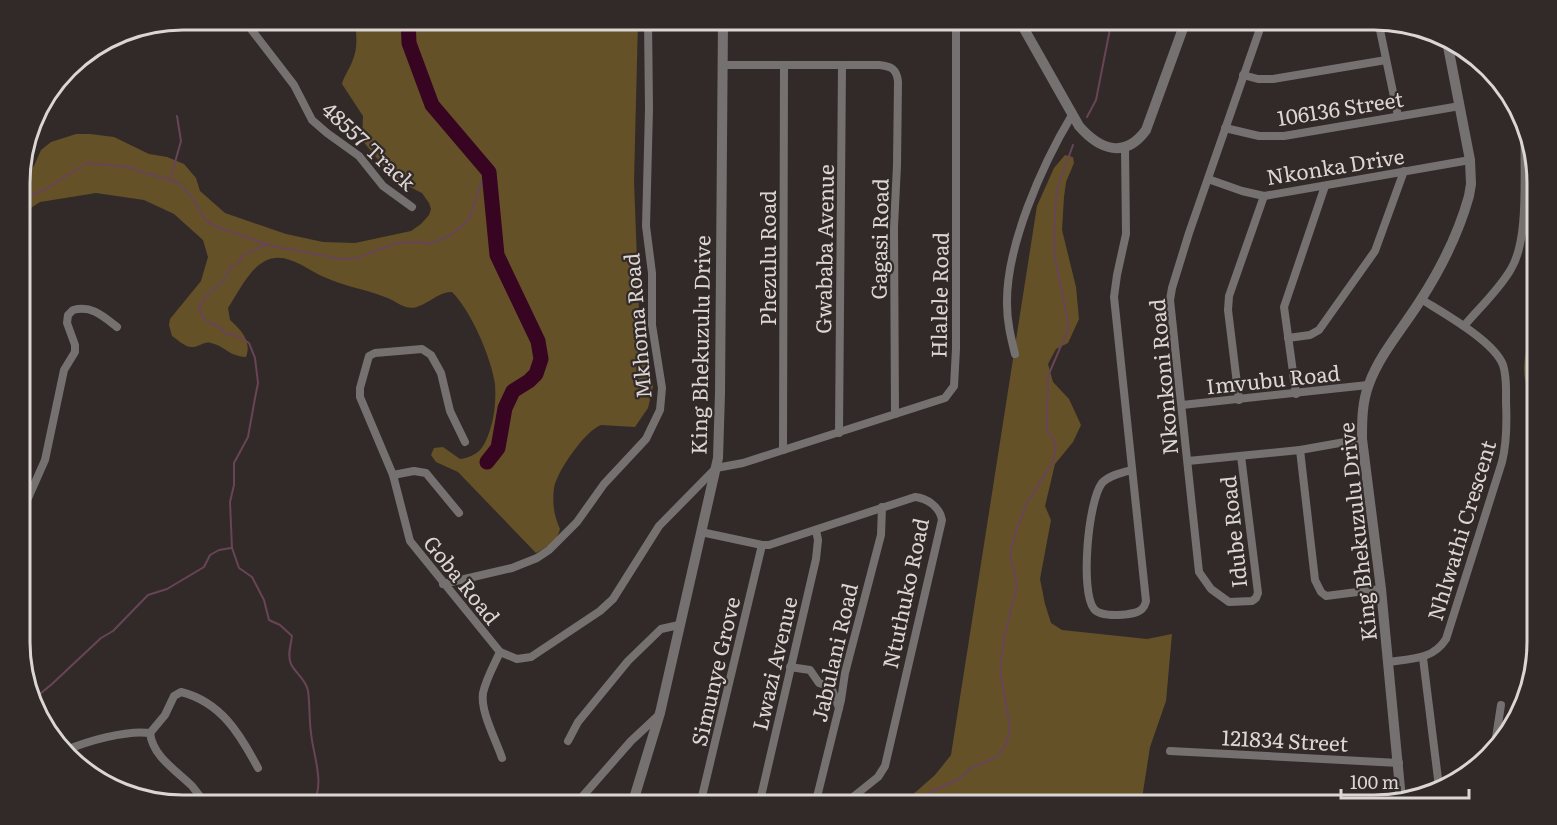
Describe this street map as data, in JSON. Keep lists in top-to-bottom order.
{
  "streets": {
    "street": [
      "106136 Street",
      "48557 Track",
      "Nkonka Drive",
      "Gagasi Road",
      "Gwababa Avenue",
      "Phezulu Road",
      "Hlalele Road",
      "Mkhoma Road",
      "King Bhekuzulu Drive",
      "Nkonkoni Road",
      "Imvubu Road",
      "Nhlwathi Crescent",
      "Idube Road",
      "Goba Road",
      "Ntuthuko Road",
      "Jabulani Road",
      "Lwazi Avenue",
      "Simunye Grove",
      "121834 Street"
    ]
  },
  "crossings": [
    ["106136 Street", "King Bhekuzulu Drive"],
    ["106136 Street", "Nkonkoni Road"],
    ["Nkonka Drive", "King Bhekuzulu Drive"],
    ["Nkonka Drive", "Nkonkoni Road"],
    ["Gagasi Road", "Gwababa Avenue"],
    ["Gagasi Road", "Hlalele Road"],
    ["Gwababa Avenue", "Hlalele Road"],
    ["Phezulu Road", "Hlalele Road"],
    ["Hlalele Road", "King Bhekuzulu Drive"],
    ["Hlalele Road", "Goba Road"],
    ["Mkhoma Road", "Goba Road"],
    ["King Bhekuzulu Drive", "Imvubu Road"],
    ["King Bhekuzulu Drive", "Nhlwathi Crescent"],
    ["King Bhekuzulu Drive", "Goba Road"],
    ["King Bhekuzulu Drive", "Ntuthuko Road"],
    ["King Bhekuzulu Drive", "121834 Street"],
    ["Nkonkoni Road", "Imvubu Road"],
    ["Nkonkoni Road", "Idube Road"],
    ["Ntuthuko Road", "Jabulani Road"],
    ["Ntuthuko Road", "Lwazi Avenue"],
    ["Ntuthuko Road", "Simunye Grove"]
  ],
  "scale_bar": "100 m"
}
